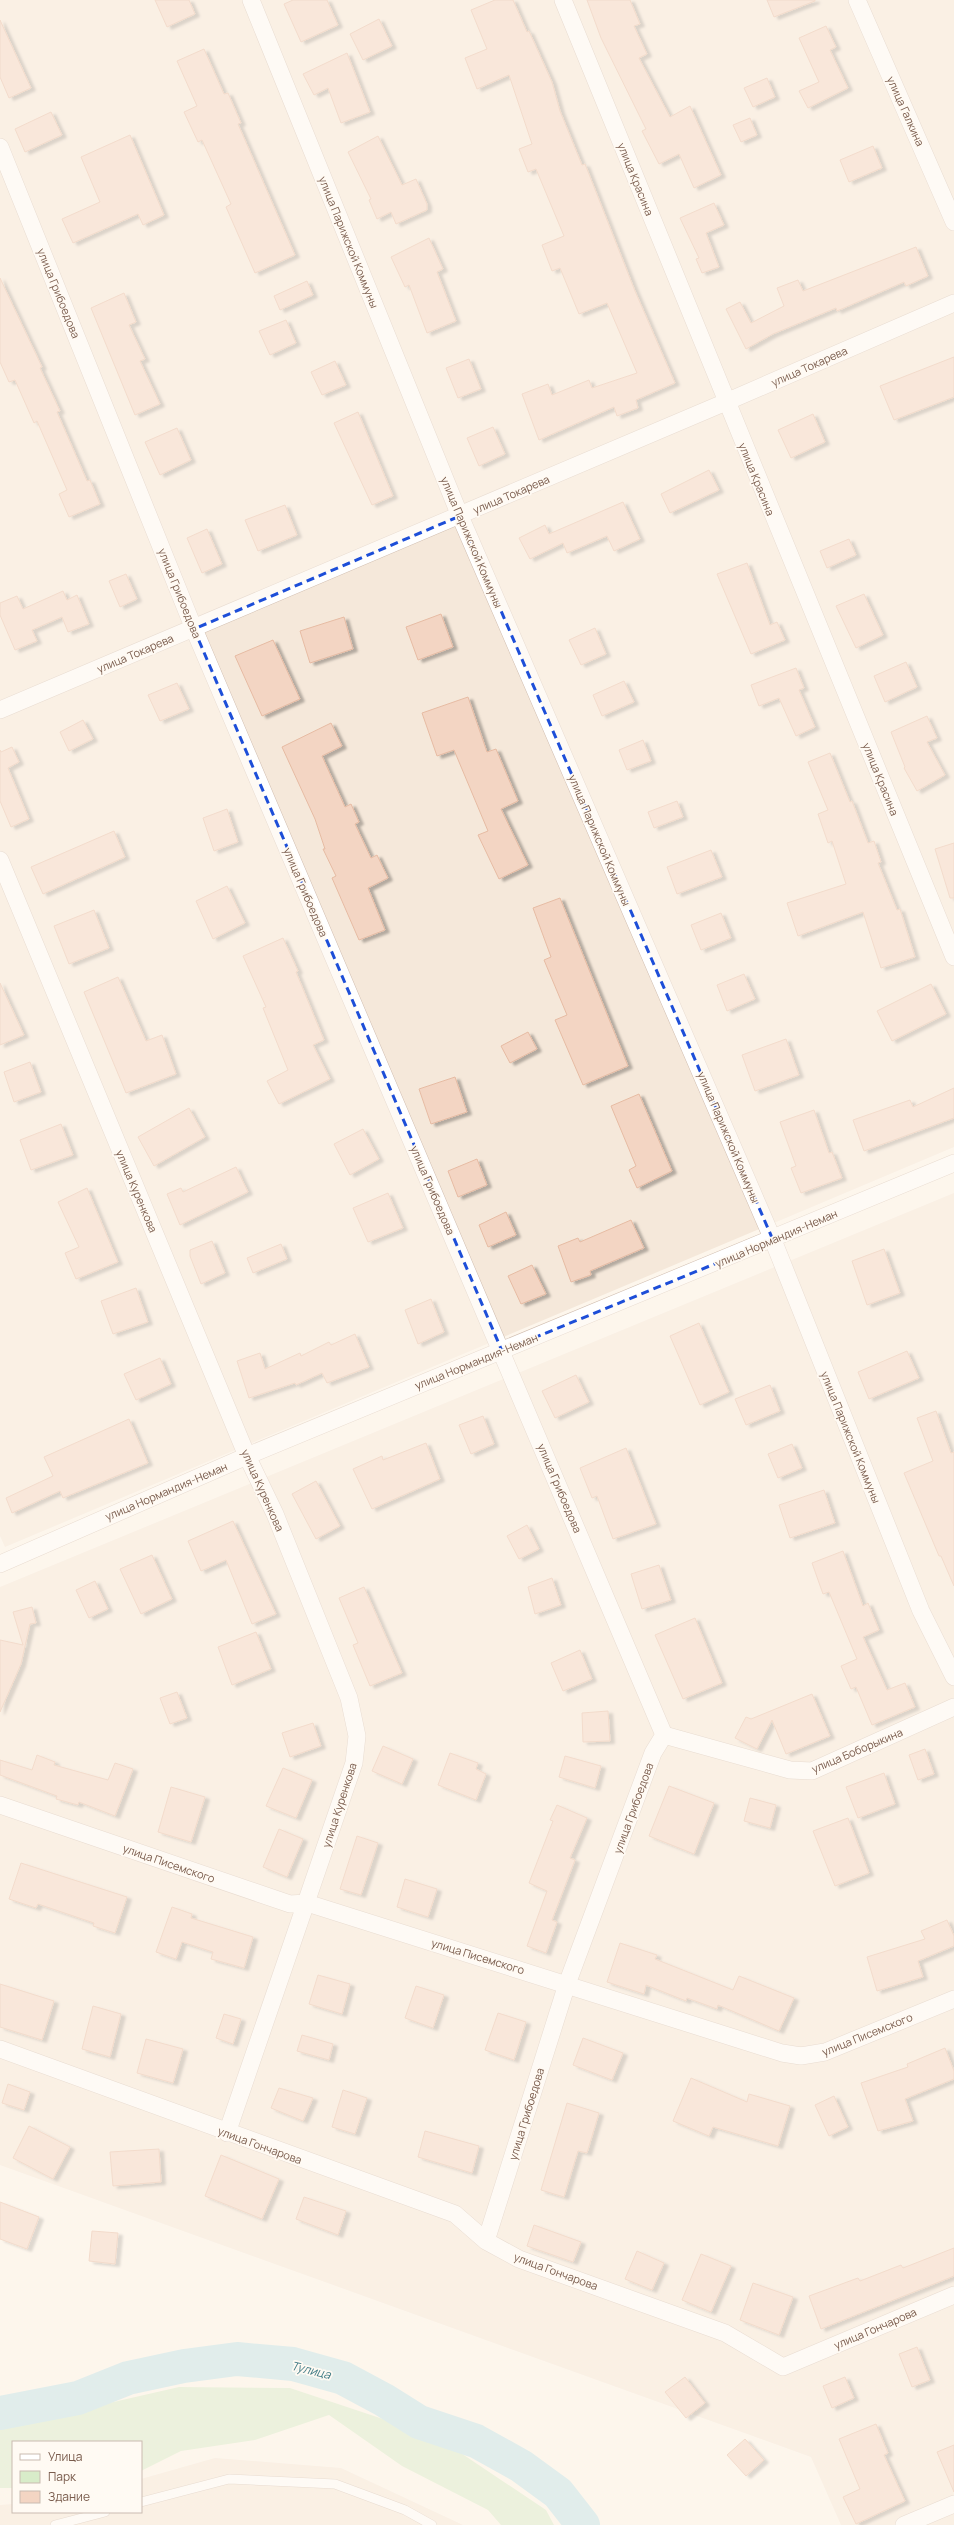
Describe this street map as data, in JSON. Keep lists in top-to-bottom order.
{
  "streets": {
    "street": [
      "улица Галкина",
      "улица Красина",
      "улица Парижской Коммуны",
      "улица Грибоедова",
      "улица Токарева",
      "улица Куренкова",
      "улица Нормандия-Неман",
      "улица Боборыкина",
      "улица Писемского",
      "улица Гончарова"
    ]
  },
  "crossings": [
    ["улица Красина", "улица Токарева"],
    ["улица Парижской Коммуны", "улица Токарева"],
    ["улица Парижской Коммуны", "улица Нормандия-Неман"],
    ["улица Грибоедова", "улица Токарева"],
    ["улица Грибоедова", "улица Нормандия-Неман"],
    ["улица Грибоедова", "улица Боборыкина"],
    ["улица Грибоедова", "улица Писемского"],
    ["улица Грибоедова", "улица Гончарова"],
    ["улица Куренкова", "улица Нормандия-Неман"],
    ["улица Куренкова", "улица Писемского"],
    ["улица Куренкова", "улица Гончарова"]
  ],
  "water": ["Тулица"],
  "legend": ["Улица", "Парк", "Здание"]
}
